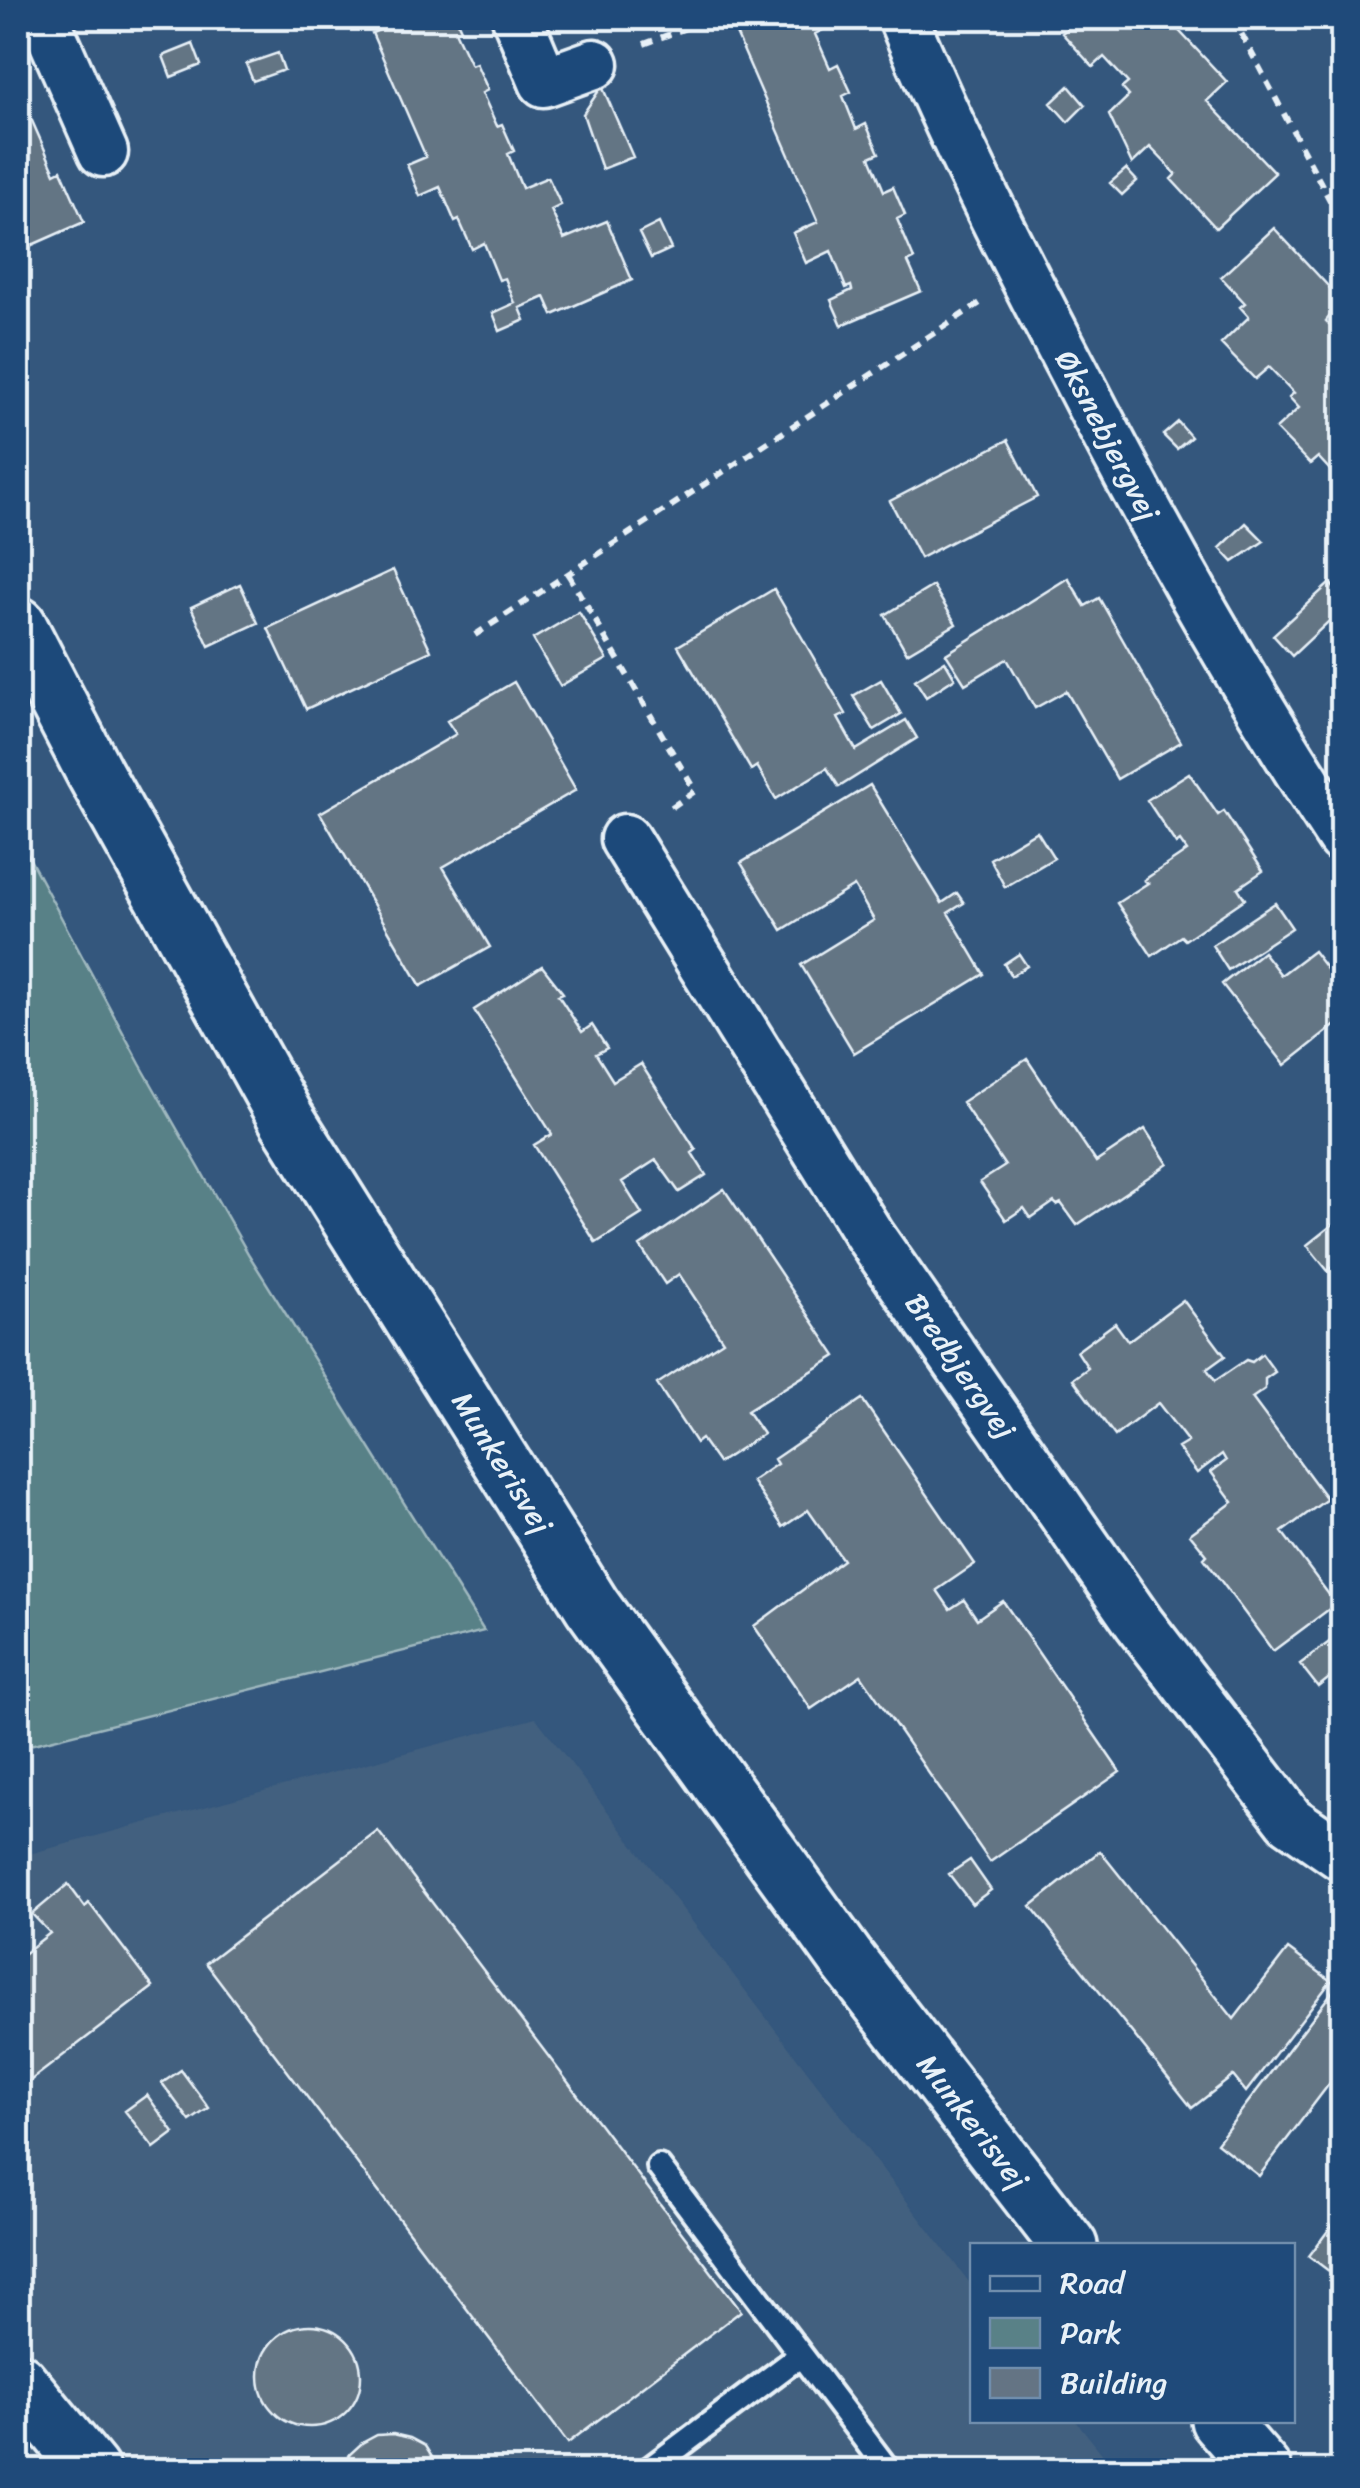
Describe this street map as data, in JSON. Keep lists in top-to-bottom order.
{
  "streets": {
    "main road": ["Munkerisvej"],
    "street": ["Øksnebjergvej", "Bredbjergvej"]
  },
  "legend": ["Road", "Park", "Building"]
}
